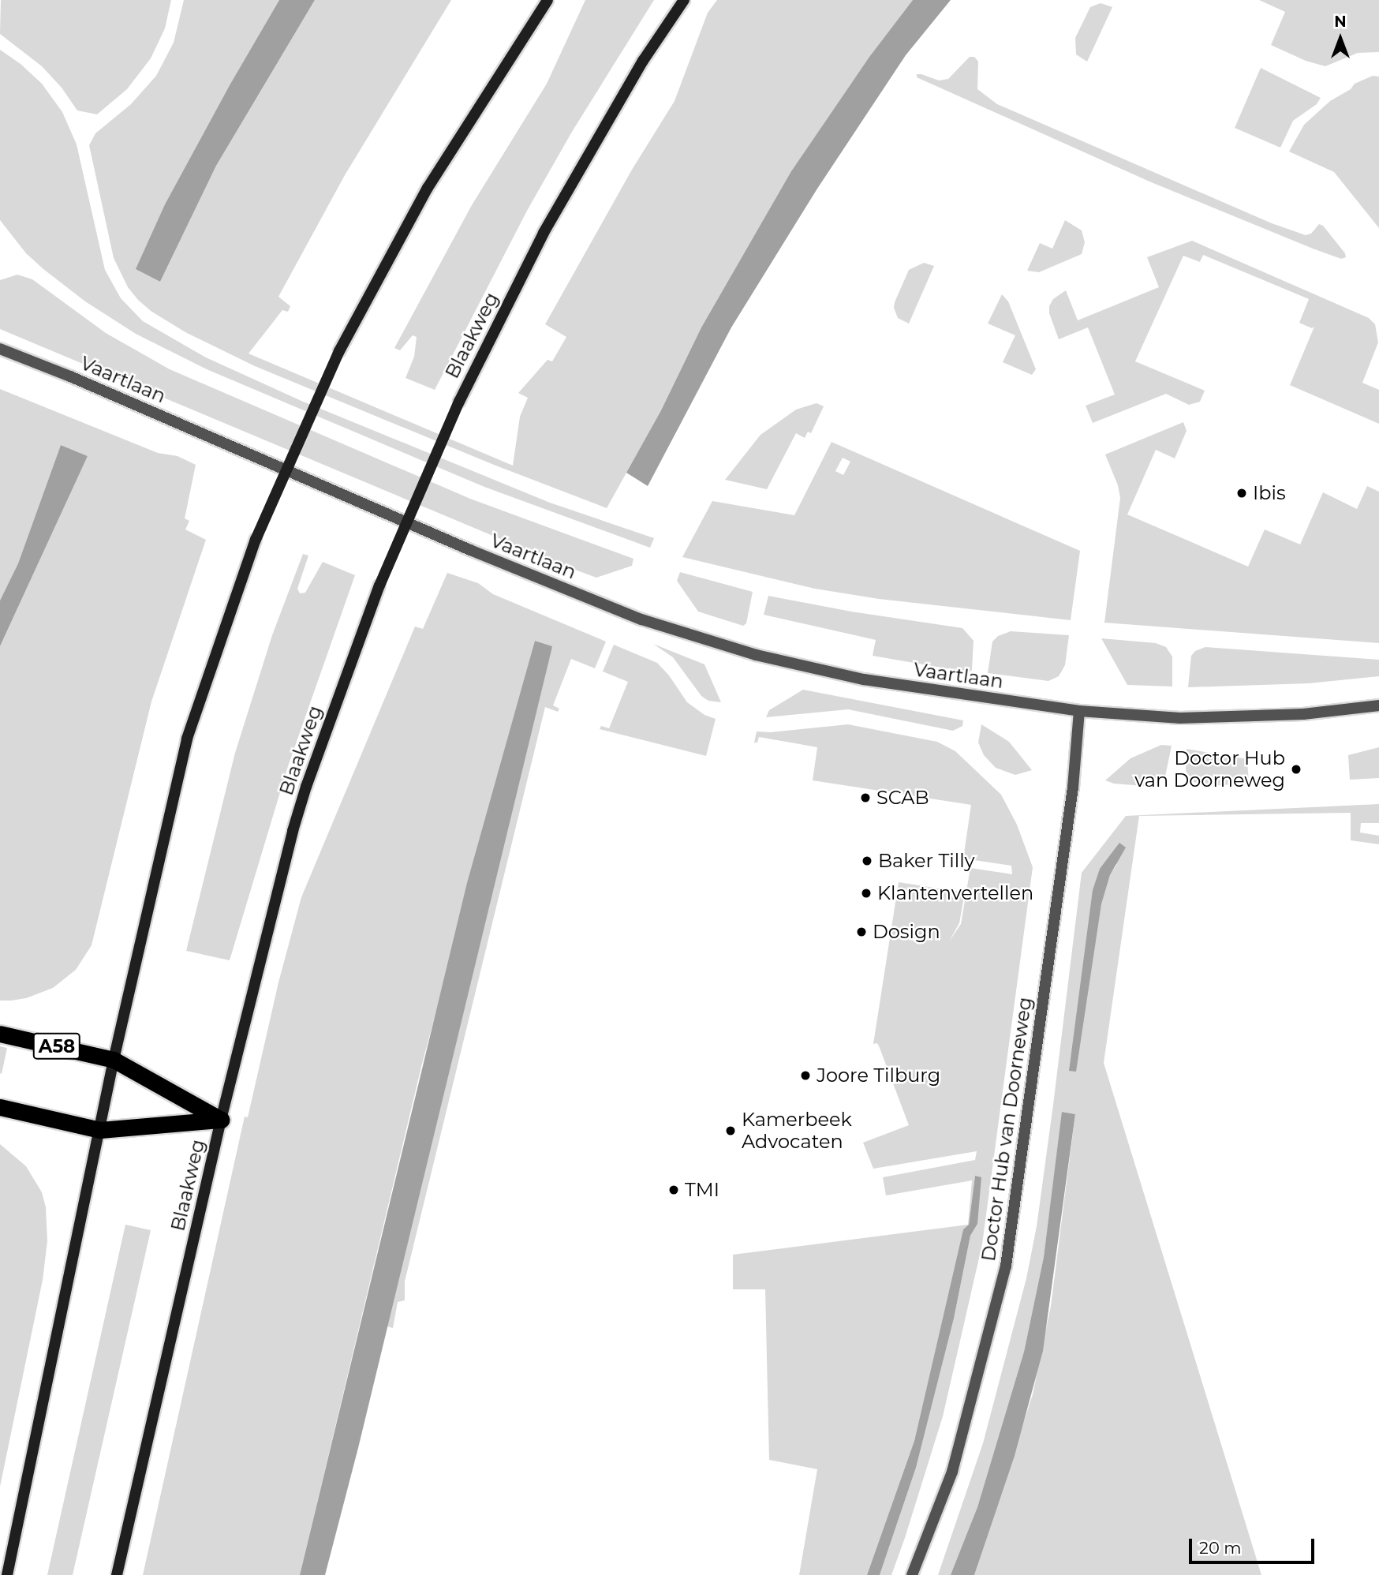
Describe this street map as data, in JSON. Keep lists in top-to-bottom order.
{
  "streets": {
    "highway": ["A58"],
    "main road": ["Blaakweg"],
    "street": ["Vaartlaan", "Doctor Hub van Doorneweg"]
  },
  "crossings": [
    ["Vaartlaan", "Doctor Hub van Doorneweg"]
  ],
  "places": [
    "Ibis",
    "Doctor Hub van Doorneweg",
    "SCAB",
    "Baker Tilly",
    "Klantenvertellen",
    "Dosign",
    "Joore Tilburg",
    "Kamerbeek Advocaten",
    "TMI"
  ],
  "scale_bar": "20 m",
  "north": "top"
}
